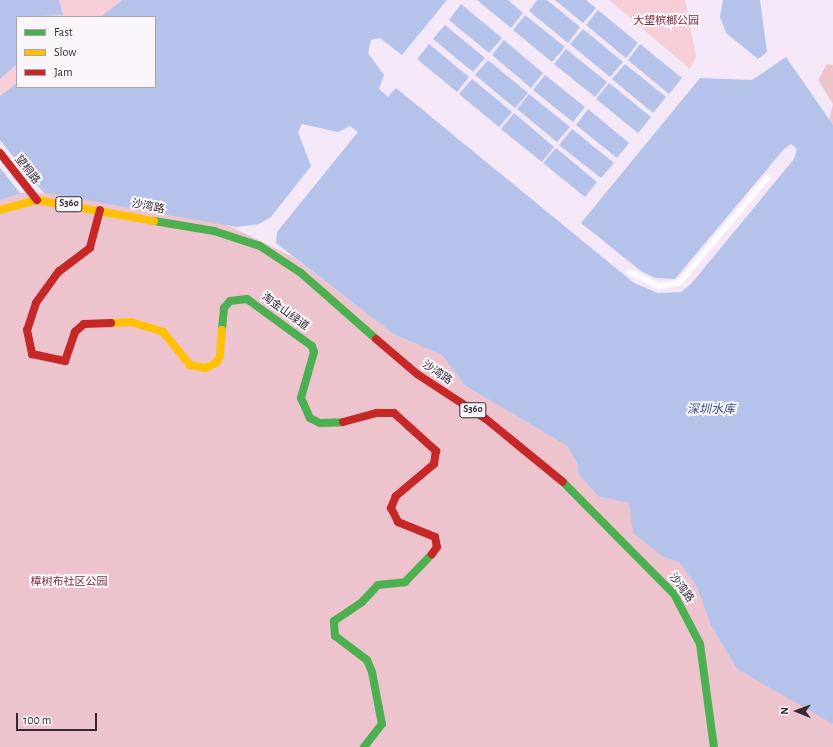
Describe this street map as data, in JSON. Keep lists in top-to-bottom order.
{
  "streets": {
    "street": [
      "望桐路",
      "S360",
      "沙湾路",
      "淘金山绿道"
    ]
  },
  "crossings": [
    ["望桐路", "沙湾路"],
    ["沙湾路", "淘金山绿道"]
  ],
  "water": ["深圳水库"],
  "parks": ["大望槟榔公园", "樟树布社区公园"],
  "legend": ["Fast", "Slow", "Jam"],
  "scale_bar": "100 m",
  "north": "left"
}
